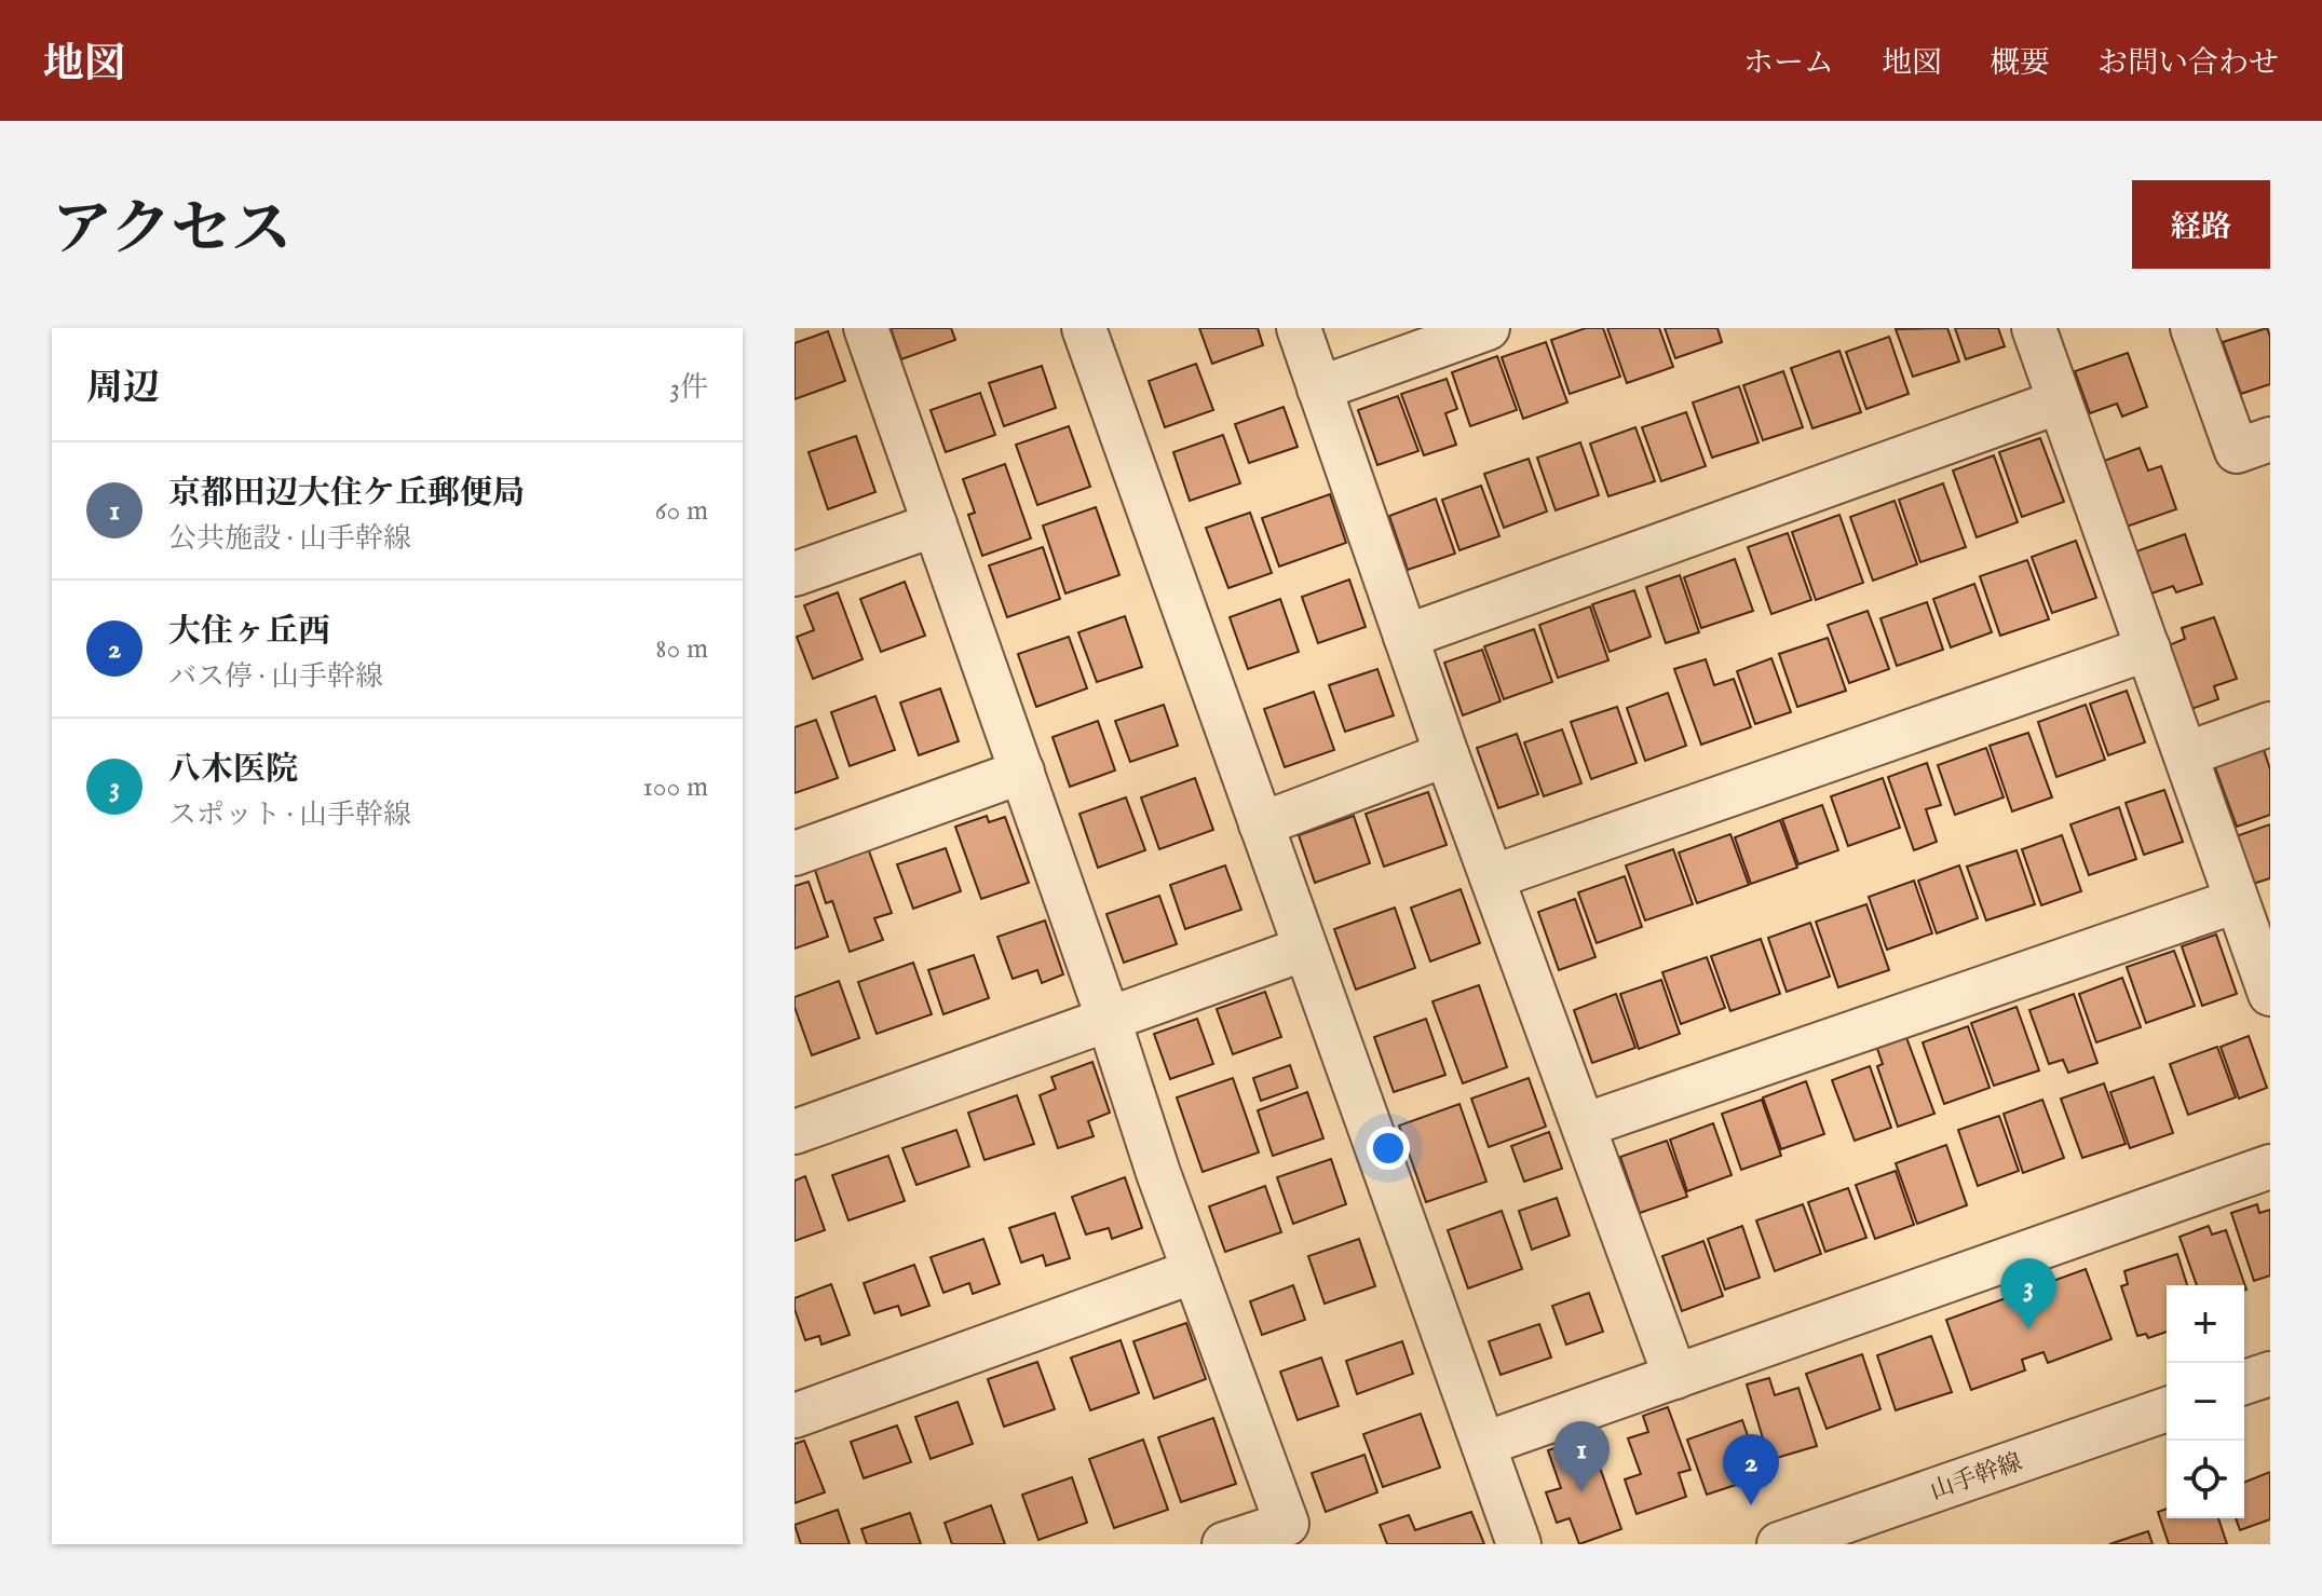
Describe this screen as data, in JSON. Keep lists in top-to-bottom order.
{
  "streets": {
    "street": ["山手幹線"]
  },
  "page": {
    "header": "地図",
    "nav": [
      "ホーム",
      "地図",
      "概要",
      "お問い合わせ"
    ],
    "title": "アクセス",
    "buttons": "経路",
    "heading": ["周辺", "3件"],
    "list": [
      {
        "mark": "1",
        "name": "京都田辺大住ケ丘郵便局",
        "note": "公共施設 · 山手幹線",
        "value": "60 m"
      },
      {
        "mark": "2",
        "name": "大住ヶ丘西",
        "note": "バス停 · 山手幹線",
        "value": "80 m"
      },
      {
        "mark": "3",
        "name": "八木医院",
        "note": "スポット · 山手幹線",
        "value": "100 m"
      }
    ],
    "pins": ["3", "1", "2"],
    "map_buttons": ["+", "−"]
  }
}
